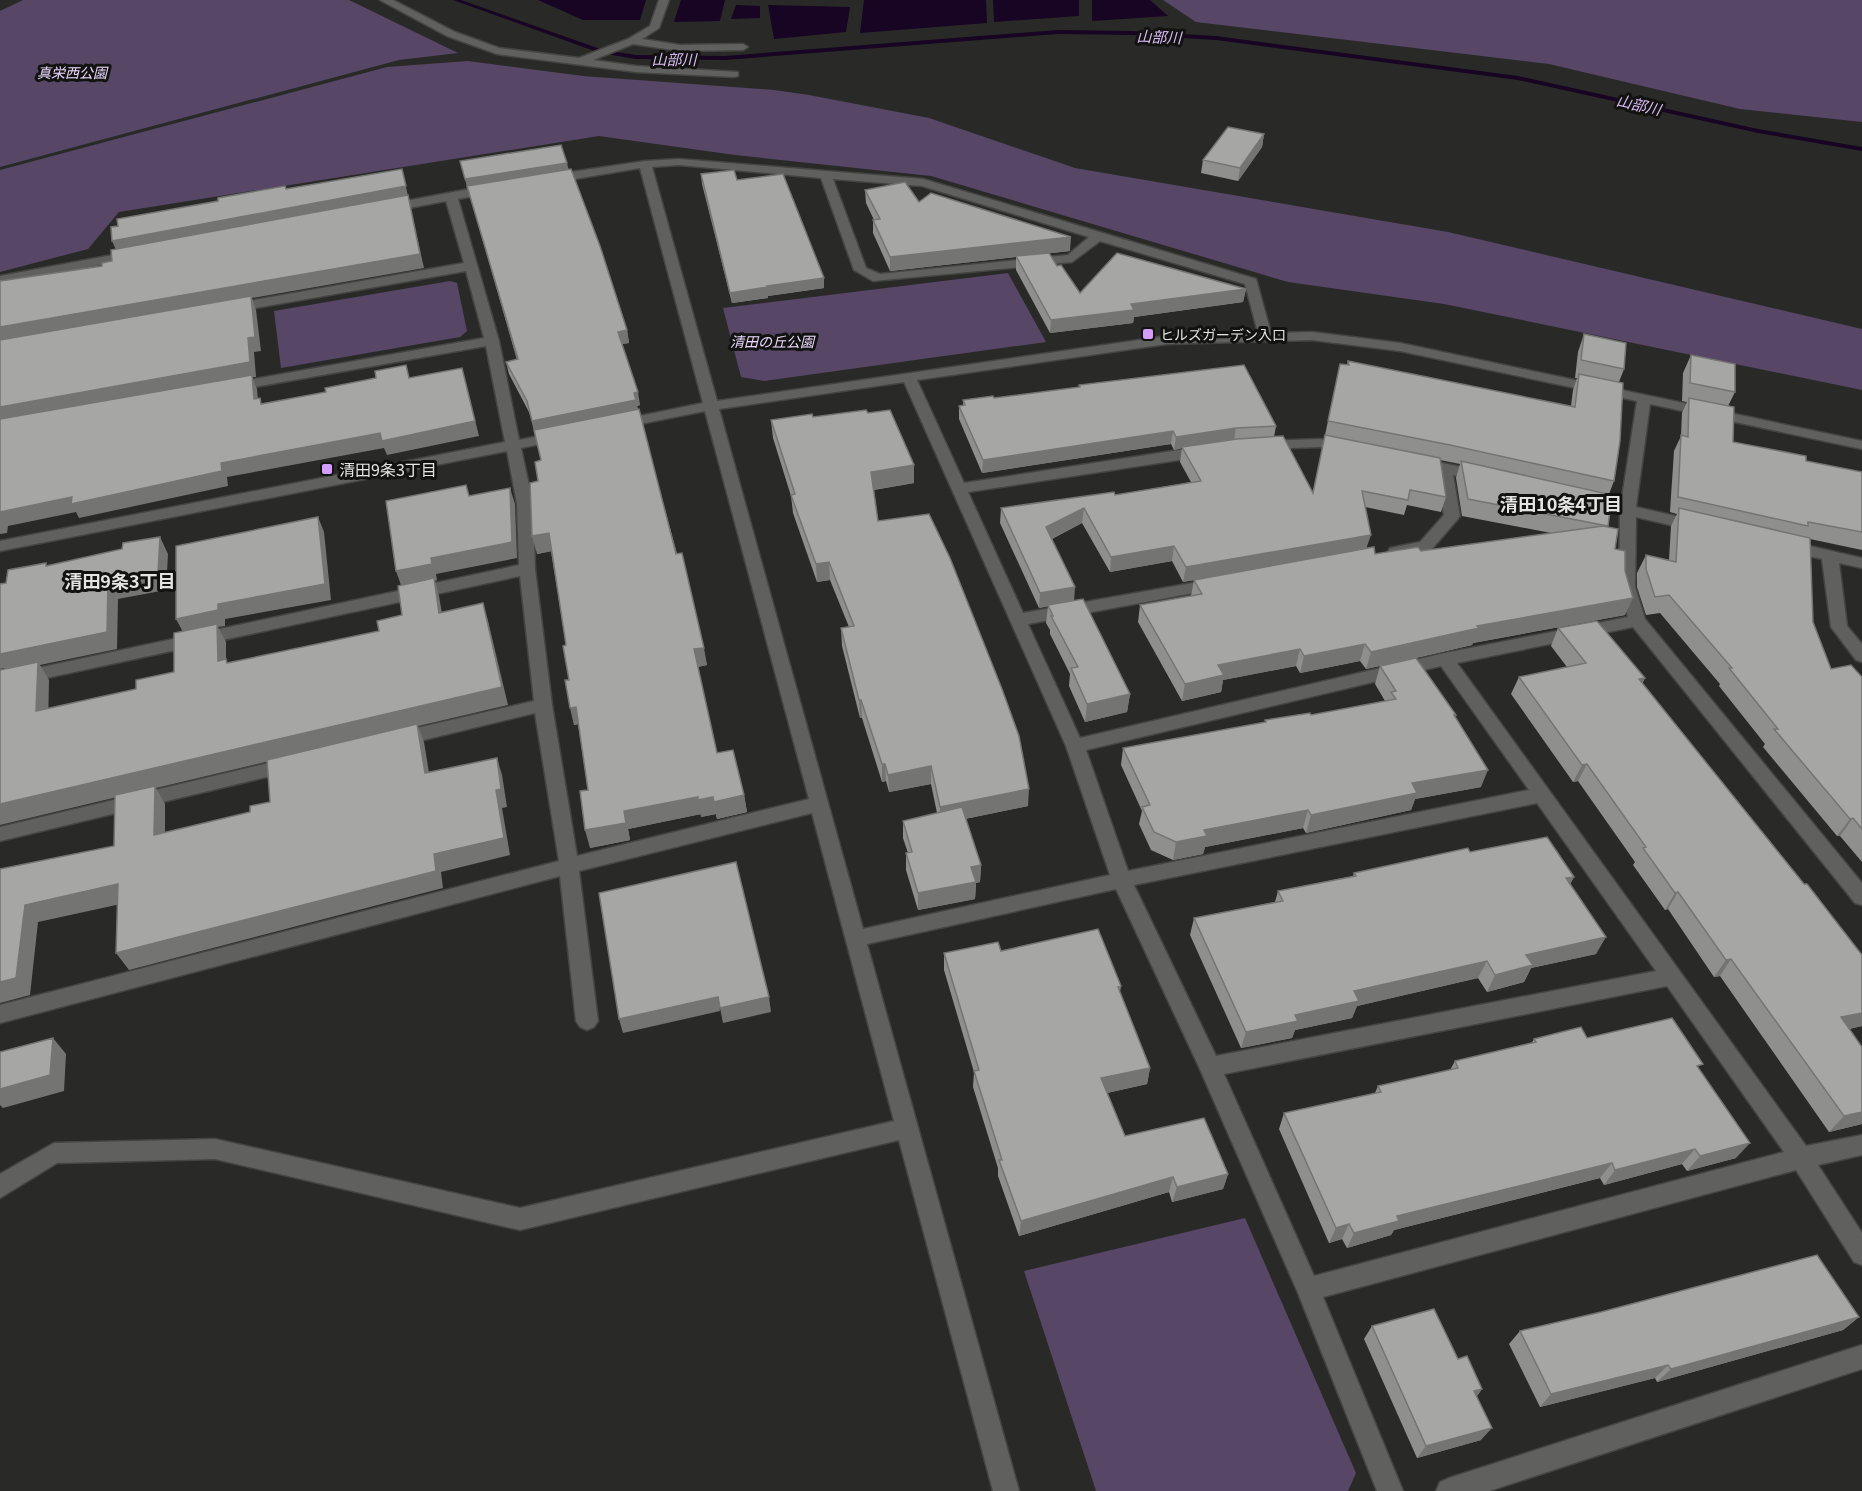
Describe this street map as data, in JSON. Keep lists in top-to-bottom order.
{
  "districts": ["清田10条4丁目", "清田9条3丁目"],
  "water": ["山部川"],
  "parks": ["真栄西公園", "清田の丘公園"],
  "places": {
    "transit": ["ヒルズガーデン入口", "清田9条3丁目"]
  }
}
